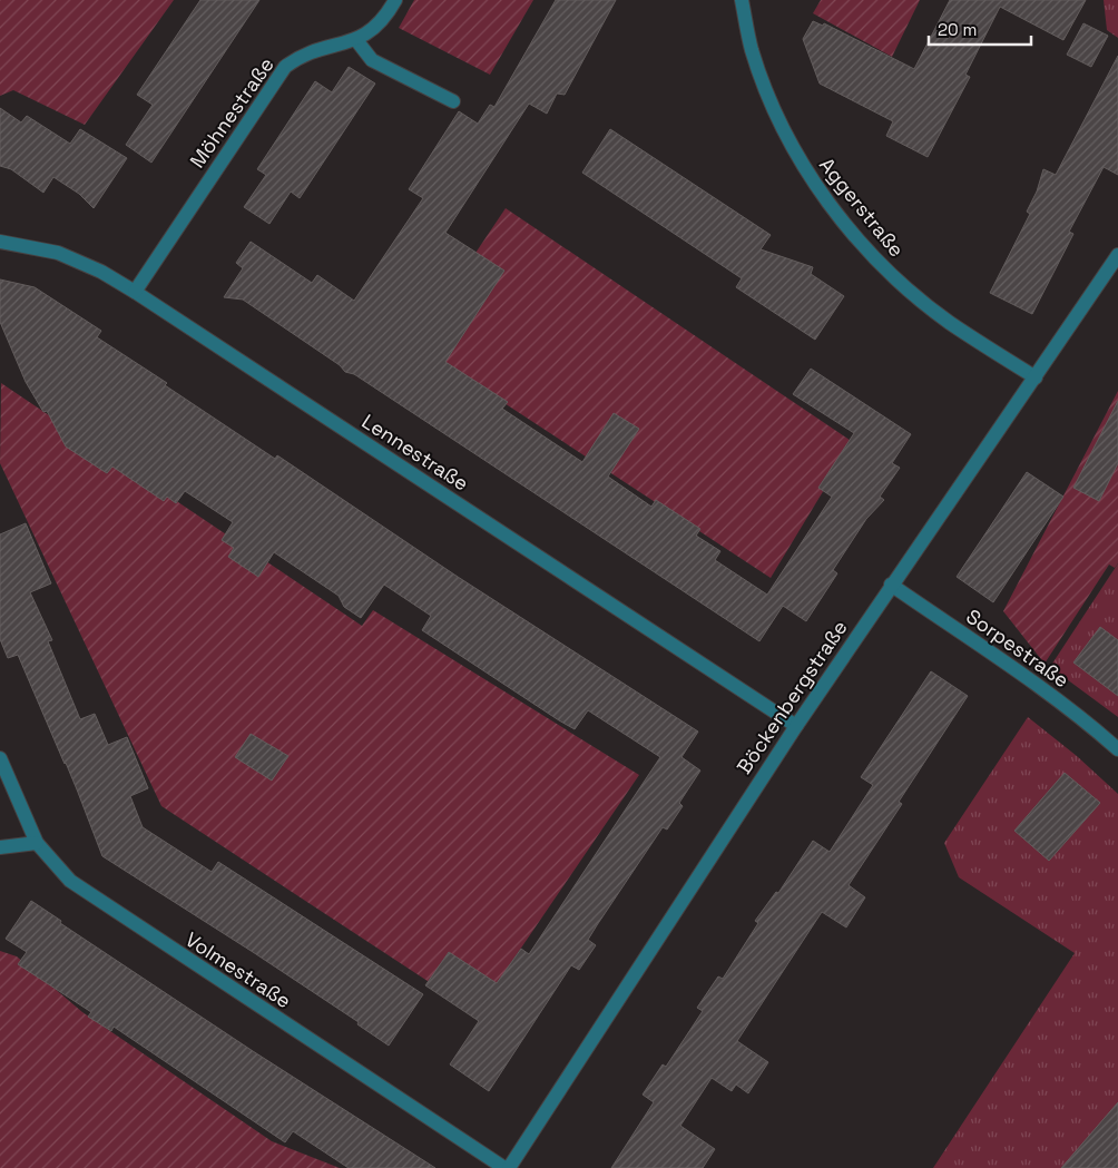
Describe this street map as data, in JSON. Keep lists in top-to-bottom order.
{
  "streets": {
    "street": [
      "Möhnestraße",
      "Aggerstraße",
      "Lennestraße",
      "Sorpestraße",
      "Böckenbergstraße",
      "Volmestraße"
    ]
  },
  "crossings": [
    ["Möhnestraße", "Lennestraße"],
    ["Aggerstraße", "Böckenbergstraße"],
    ["Lennestraße", "Böckenbergstraße"],
    ["Sorpestraße", "Böckenbergstraße"],
    ["Böckenbergstraße", "Volmestraße"]
  ],
  "scale_bar": "20 m"
}
